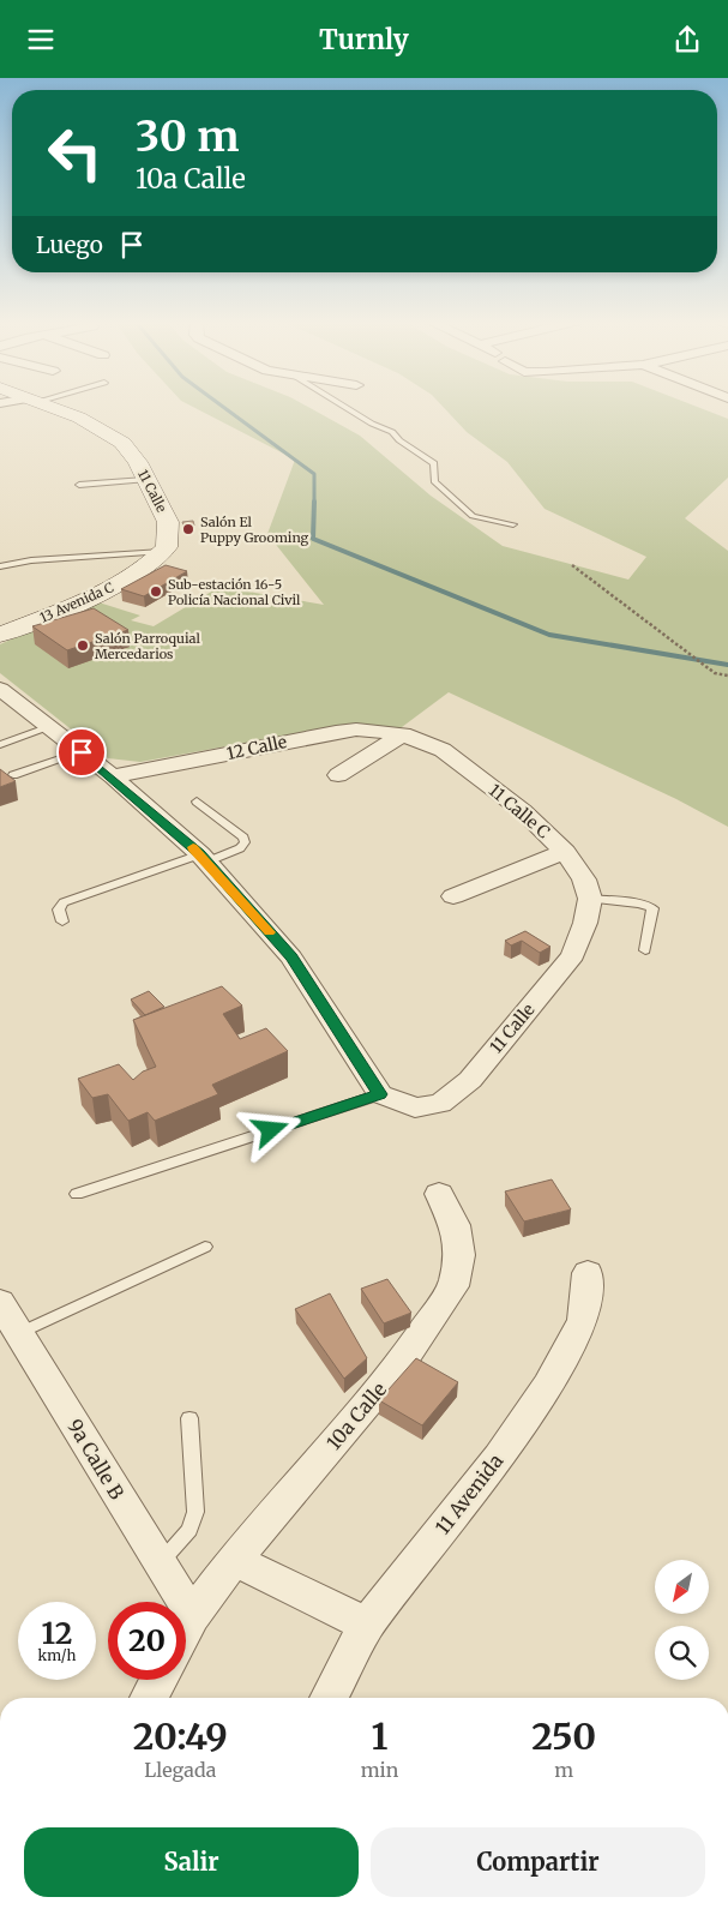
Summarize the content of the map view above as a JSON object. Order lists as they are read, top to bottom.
{
  "streets": {
    "street": [
      "11 Calle",
      "13 Avenida C",
      "12 Calle",
      "11 Calle C",
      "10a Calle",
      "9a Calle B",
      "11 Avenida"
    ]
  },
  "crossings": [
    ["11 Calle", "13 Avenida C"],
    ["11 Calle", "11 Calle C"],
    ["12 Calle", "11 Calle C"],
    ["10a Calle", "9a Calle B"]
  ],
  "places": ["Salón El Puppy Grooming", "Sub-estación 16-5 Policía Nacional Civil", "Salón Parroquial Mercedarios"],
  "north": "bottom left",
  "page": {
    "header": "Turnly",
    "turn": ["30 m", "10a Calle"],
    "then": "Luego",
    "speed": "12 km/h",
    "limit": "20",
    "eta": [
      "20:49",
      "Llegada",
      "1",
      "min",
      "250",
      "m"
    ],
    "buttons": ["Salir", "Compartir"]
  }
}
